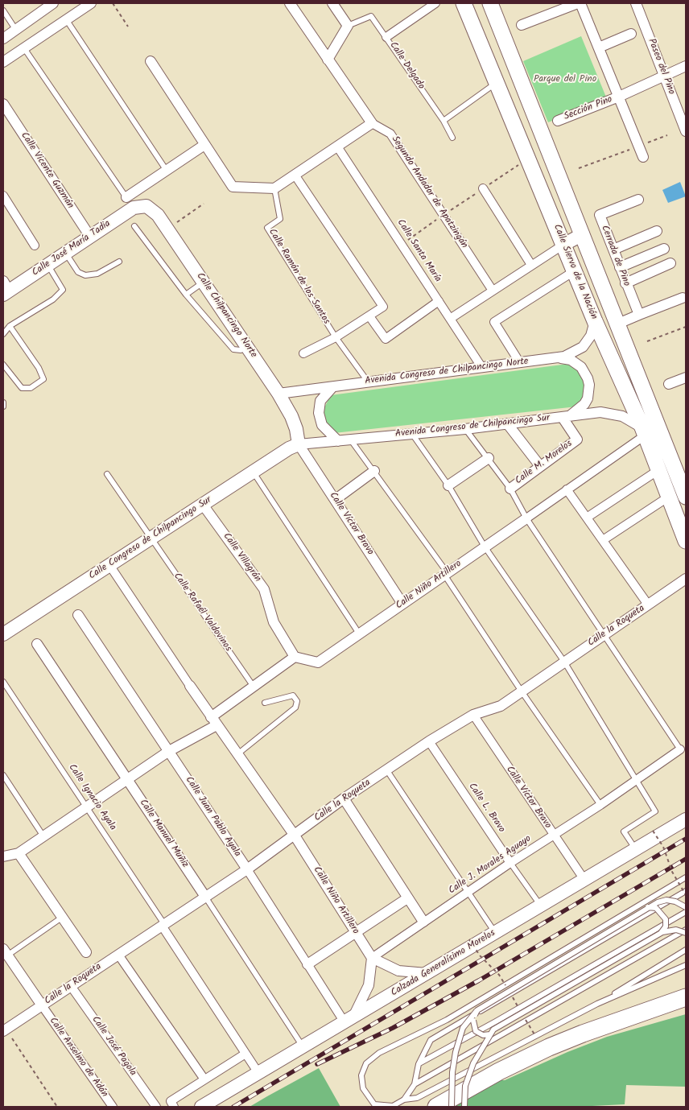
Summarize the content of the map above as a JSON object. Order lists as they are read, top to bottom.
{
  "streets": {
    "main road": ["Calle Siervo de la Nación"],
    "street": [
      "Paseo del Pino",
      "Sección Pino",
      "Calle Vicente Guzmán",
      "Segundo Andador de Apatzingán",
      "Calle José María Tadia",
      "Calle Santa María",
      "Cerrada de Pino",
      "Calle Chilpancingo Norte",
      "Avenida Congreso de Chilpancingo Norte",
      "Avenida Congreso de Chilpancingo Sur",
      "Calle M. Morelos",
      "Calle Víctor Bravo",
      "Calle Congreso de Chilpancingo Sur",
      "Calle Villagrán",
      "Calle Niño Artillero",
      "Calle la Roqueta",
      "Calle Ignacio Ayala",
      "Calle L. Bravo",
      "Calle Juan Pablo Ayala",
      "Calle Manuel Muñiz",
      "Calle J. Morales Aguayo",
      "Calzada Generalísimo Morelos",
      "Calle José Pagola",
      "Calle Anselmo de Adán"
    ],
    "lane": ["Calle Delgado", "Calle Ramón de los Santos", "Calle Rafaél Valdovinos"]
  },
  "crossings": [
    ["Paseo del Pino", "Sección Pino"],
    ["Calle Vicente Guzmán", "Calle José María Tadia"],
    ["Calle José María Tadia", "Calle Chilpancingo Norte"],
    ["Calle Santa María", "Avenida Congreso de Chilpancingo Norte"],
    ["Calle Siervo de la Nación", "Avenida Congreso de Chilpancingo Norte"],
    ["Calle Siervo de la Nación", "Avenida Congreso de Chilpancingo Sur"],
    ["Calle Siervo de la Nación", "Calle Niño Artillero"],
    ["Calle Ramón de los Santos", "Avenida Congreso de Chilpancingo Norte"],
    ["Calle Chilpancingo Norte", "Avenida Congreso de Chilpancingo Norte"],
    ["Calle Chilpancingo Norte", "Avenida Congreso de Chilpancingo Sur"],
    ["Calle Chilpancingo Norte", "Calle Víctor Bravo"],
    ["Calle Chilpancingo Norte", "Calle Congreso de Chilpancingo Sur"],
    ["Avenida Congreso de Chilpancingo Sur", "Calle M. Morelos"],
    ["Avenida Congreso de Chilpancingo Sur", "Calle Víctor Bravo"],
    ["Avenida Congreso de Chilpancingo Sur", "Calle Congreso de Chilpancingo Sur"],
    ["Avenida Congreso de Chilpancingo Sur", "Calle Niño Artillero"],
    ["Calle Víctor Bravo", "Calle Congreso de Chilpancingo Sur"],
    ["Calle Víctor Bravo", "Calle Niño Artillero"],
    ["Calle Víctor Bravo", "Calle la Roqueta"],
    ["Calle Víctor Bravo", "Calle J. Morales Aguayo"],
    ["Calle Víctor Bravo", "Calzada Generalísimo Morelos"],
    ["Calle Congreso de Chilpancingo Sur", "Calle Villagrán"],
    ["Calle Congreso de Chilpancingo Sur", "Calle Niño Artillero"],
    ["Calle Congreso de Chilpancingo Sur", "Calle Rafaél Valdovinos"],
    ["Calle Villagrán", "Calle Niño Artillero"],
    ["Calle Niño Artillero", "Calle la Roqueta"],
    ["Calle Niño Artillero", "Calle J. Morales Aguayo"],
    ["Calle la Roqueta", "Calle Ignacio Ayala"],
    ["Calle la Roqueta", "Calle L. Bravo"],
    ["Calle la Roqueta", "Calle Juan Pablo Ayala"],
    ["Calle la Roqueta", "Calle Manuel Muñiz"],
    ["Calle la Roqueta", "Calle José Pagola"],
    ["Calle la Roqueta", "Calle Anselmo de Adán"],
    ["Calle Ignacio Ayala", "Calzada Generalísimo Morelos"],
    ["Calle L. Bravo", "Calle J. Morales Aguayo"],
    ["Calle L. Bravo", "Calzada Generalísimo Morelos"],
    ["Calle Juan Pablo Ayala", "Calzada Generalísimo Morelos"],
    ["Calle Manuel Muñiz", "Calzada Generalísimo Morelos"]
  ],
  "parks": ["Parque del Pino"]
}
